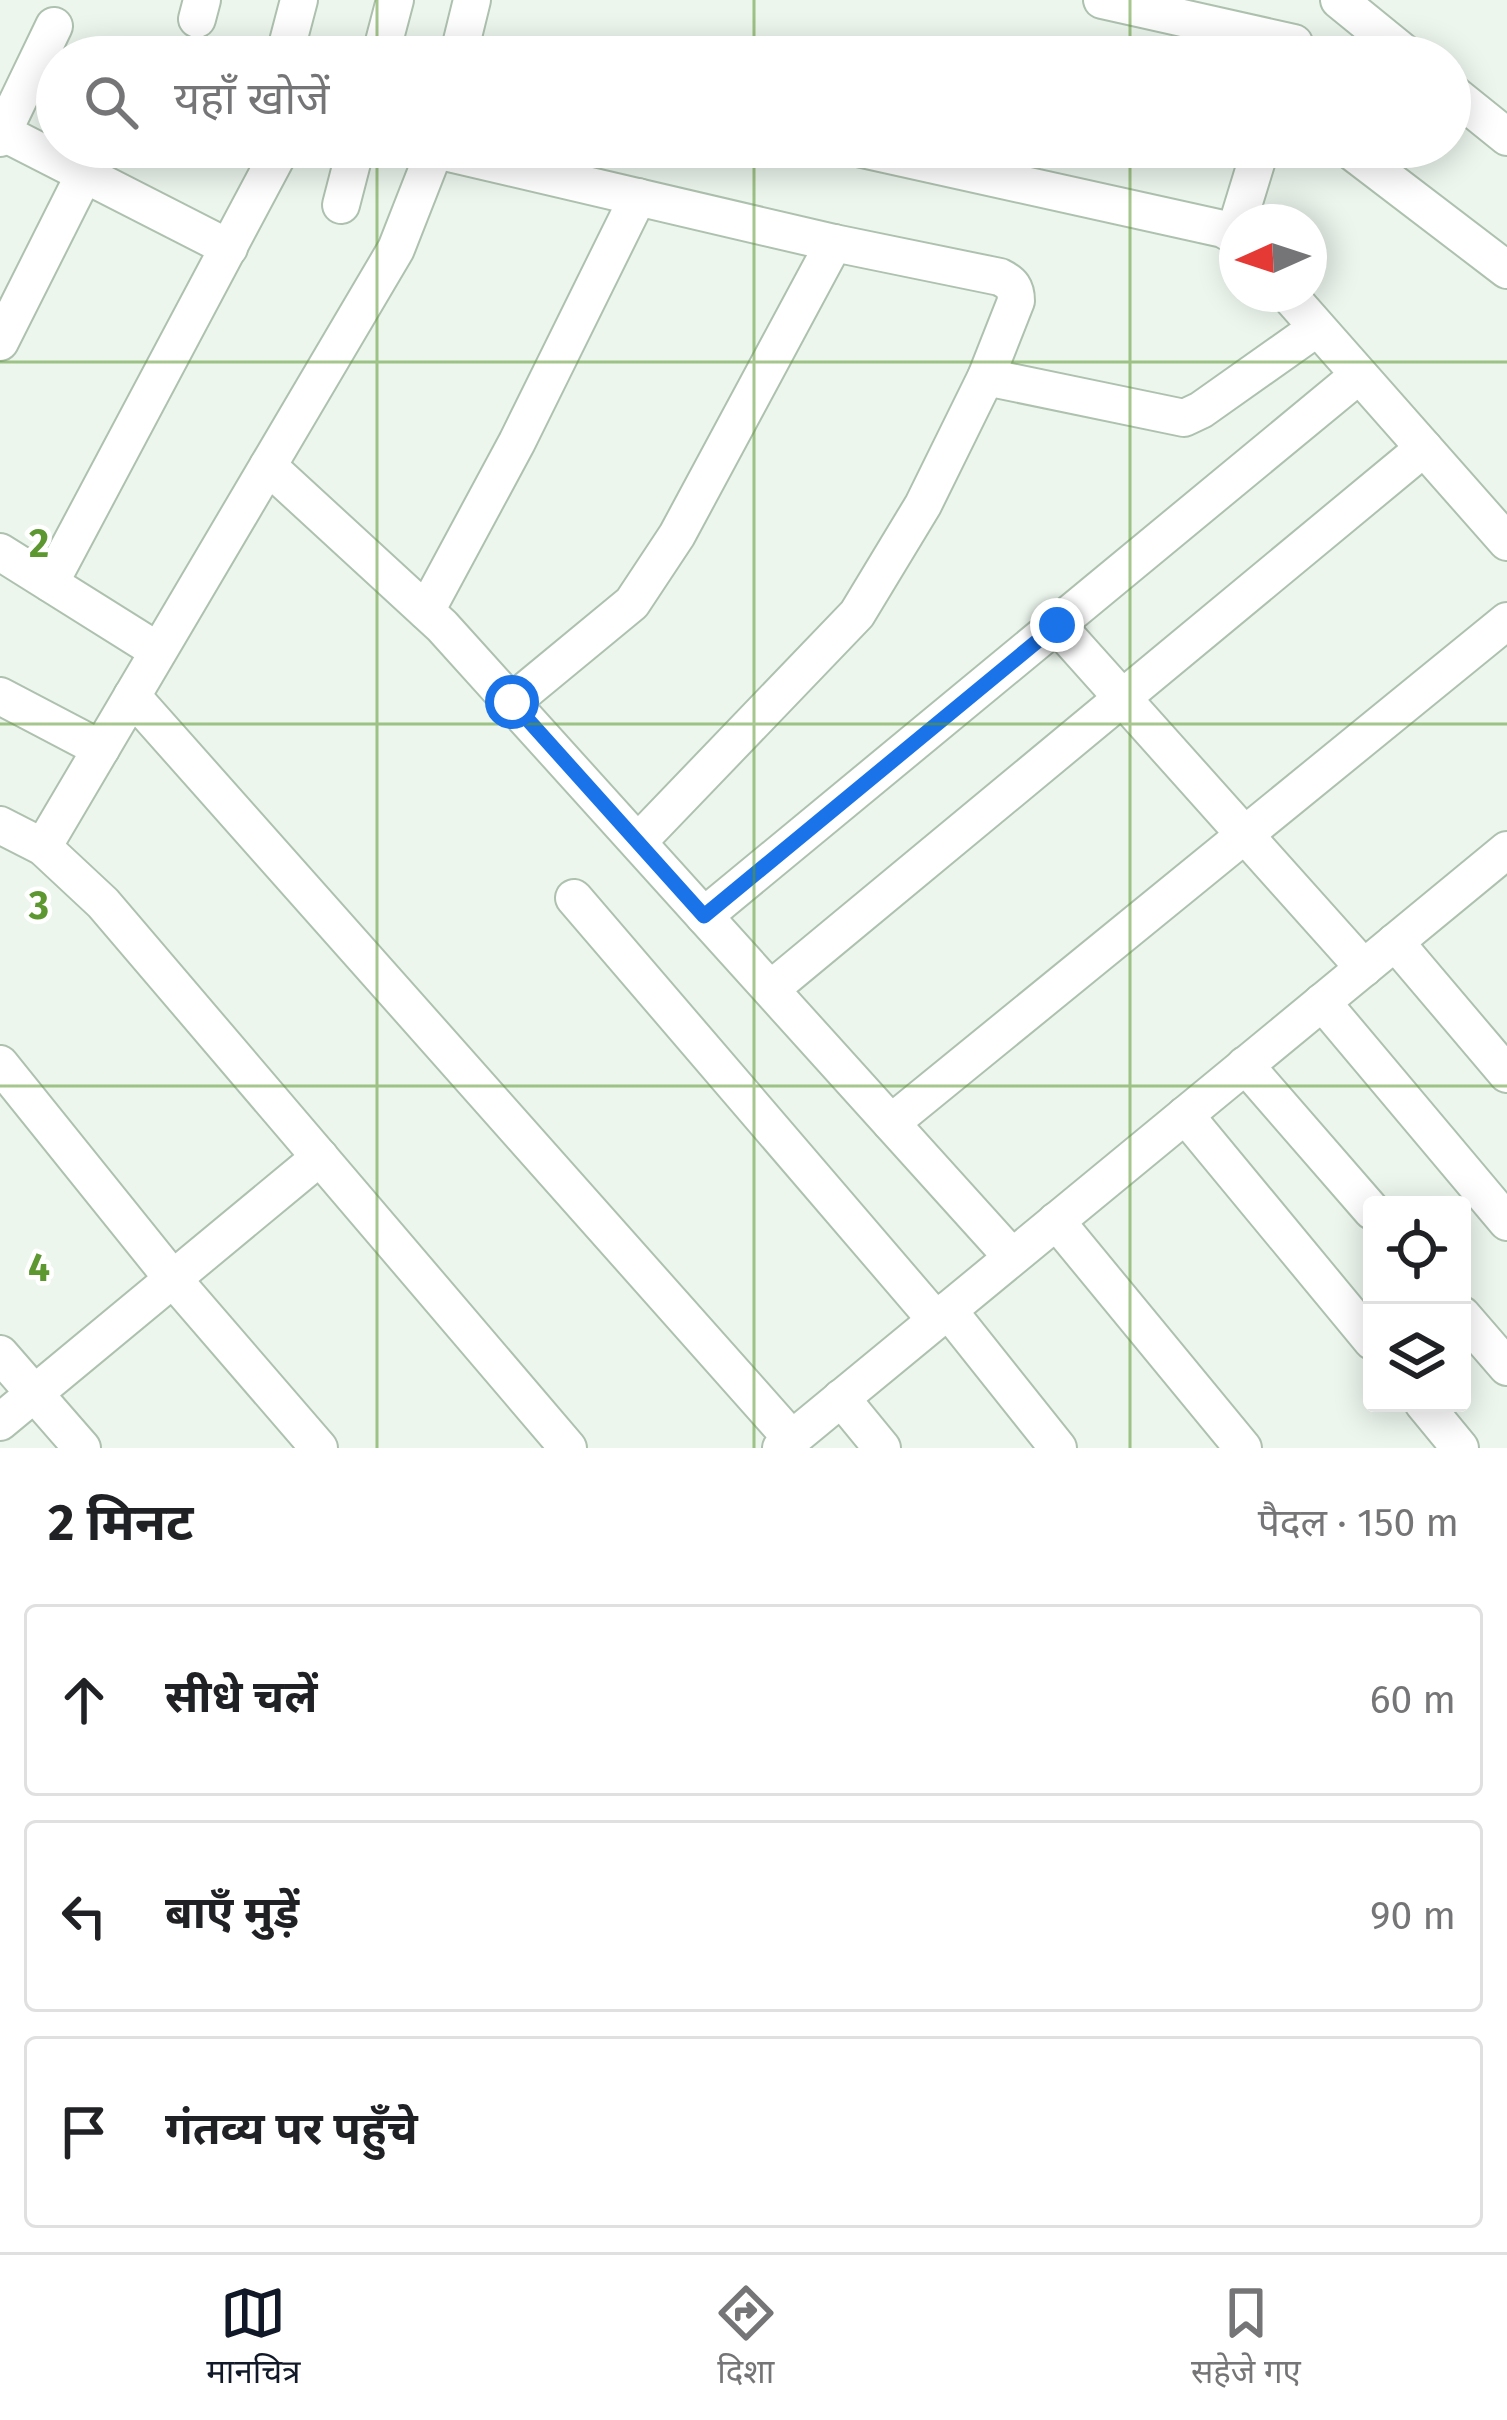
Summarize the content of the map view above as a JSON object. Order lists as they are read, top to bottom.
{
  "north": "left",
  "page": {
    "search": "यहाँ खोजें",
    "heading": ["2 मिनट", "पैदल · 150 m"],
    "list": [
      ["सीधे चलें", "60 m"],
      ["बाएँ मुड़ें", "90 m"],
      "गंतव्य पर पहुँचे"
    ],
    "nav": ["मानचित्र", "दिशा", "सहेजे गए"]
  },
  "grid": {
    "rows": ["2", "3", "4"]
  }
}
